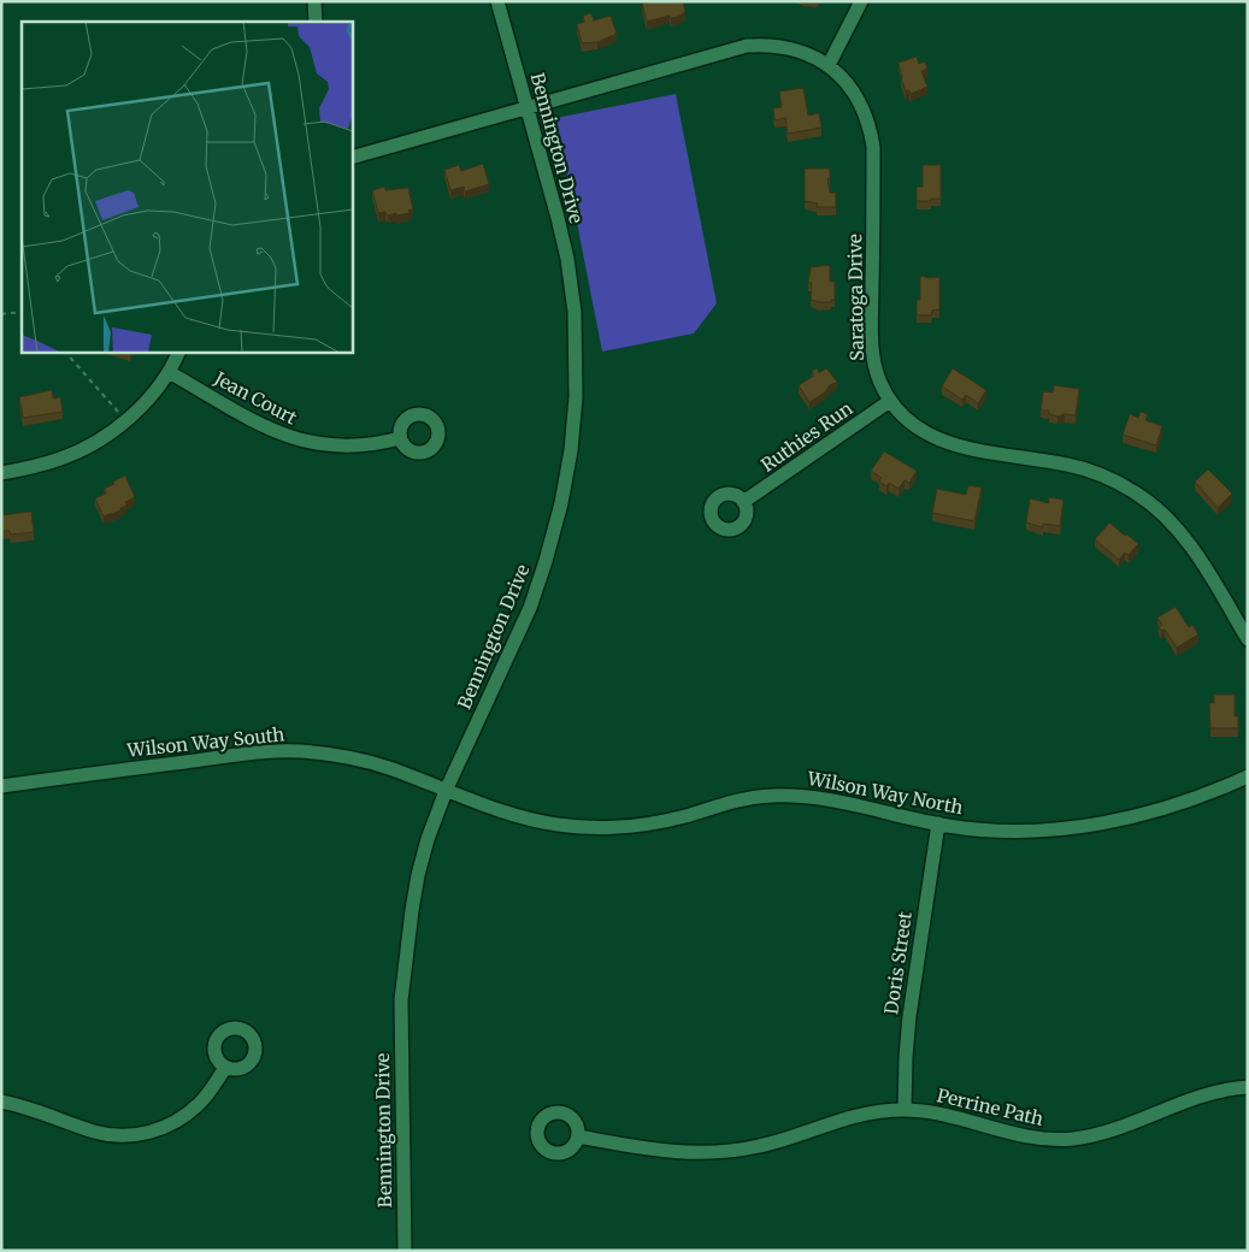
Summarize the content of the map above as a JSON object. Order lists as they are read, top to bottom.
{
  "streets": {
    "street": [
      "Bennington Drive",
      "Saratoga Drive",
      "Jean Court",
      "Ruthies Run",
      "Wilson Way South",
      "Wilson Way North",
      "Doris Street",
      "Perrine Path"
    ]
  },
  "crossings": [
    ["Bennington Drive", "Saratoga Drive"],
    ["Bennington Drive", "Wilson Way South"],
    ["Bennington Drive", "Wilson Way North"],
    ["Saratoga Drive", "Ruthies Run"],
    ["Wilson Way South", "Wilson Way North"],
    ["Wilson Way North", "Doris Street"],
    ["Doris Street", "Perrine Path"]
  ]
}
